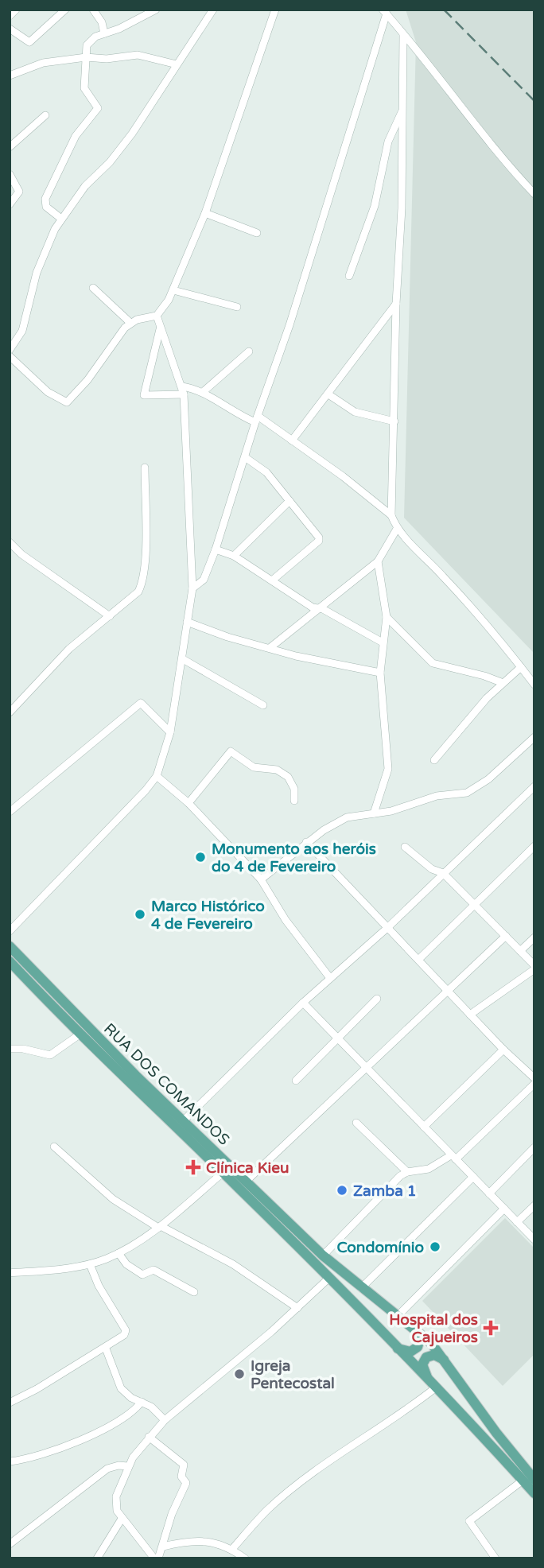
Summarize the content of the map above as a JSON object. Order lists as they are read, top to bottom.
{
  "streets": {
    "main road": ["RUA DOS COMANDOS"]
  },
  "places": {
    "other": [
      "Monumento aos heróis do 4 de Fevereiro",
      "Marco Histórico 4 de Fevereiro",
      "Zamba 1",
      "Condomínio",
      "Igreja Pentecostal"
    ],
    "health": ["Clínica Kieu", "Hospital dos Cajueiros"]
  }
}
